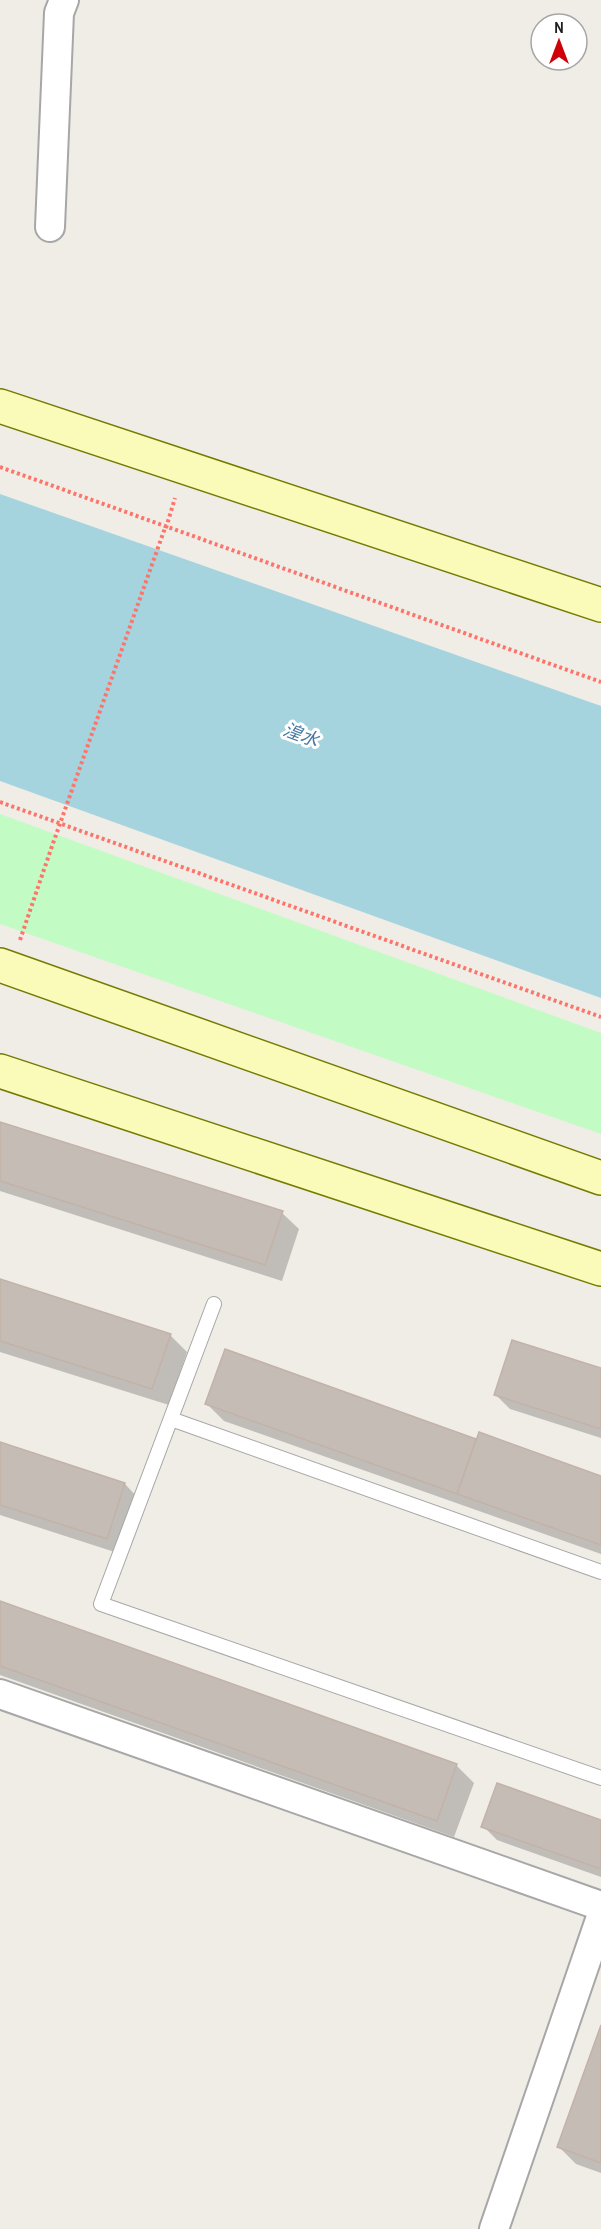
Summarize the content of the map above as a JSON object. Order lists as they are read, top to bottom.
{
  "water": ["湟水"],
  "north": "top"
}
